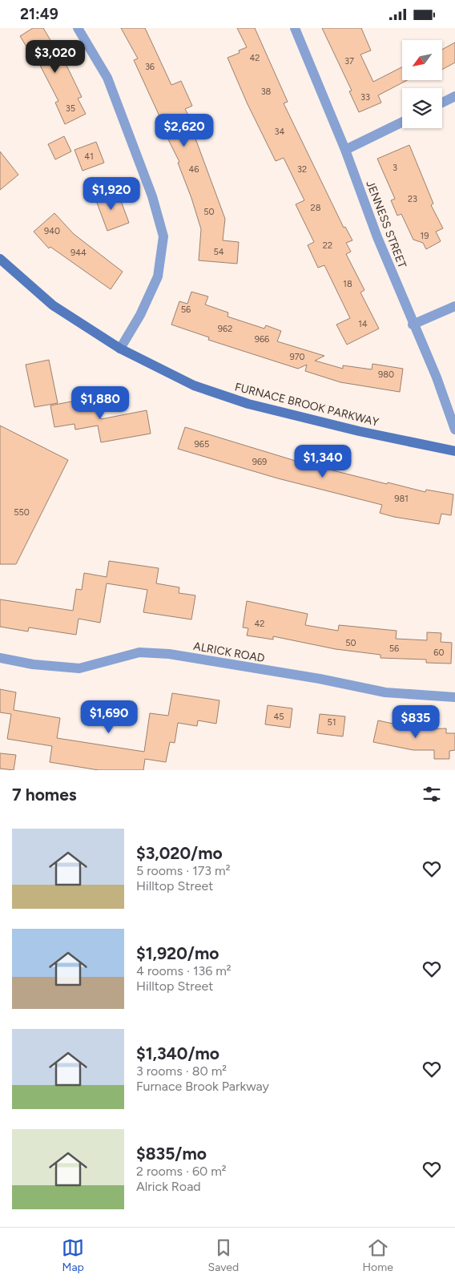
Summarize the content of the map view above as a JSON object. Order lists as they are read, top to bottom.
{
  "streets": {
    "main road": ["FURNACE BROOK PARKWAY"],
    "street": ["JENNESS STREET", "ALRICK ROAD"]
  },
  "house_numbers": [
    "42",
    "37",
    "36",
    "38",
    "33",
    "35",
    "34",
    "41",
    "3",
    "46",
    "32",
    "23",
    "28",
    "50",
    "940",
    "19",
    "22",
    "54",
    "944",
    "18",
    "56",
    "14",
    "962",
    "966",
    "970",
    "980",
    "965",
    "969",
    "981",
    "550",
    "42",
    "50",
    "56",
    "60",
    "45",
    "51"
  ],
  "north": "bottom left",
  "page": {
    "status": "21:49",
    "price": [
      "$3,020",
      "$2,620",
      "$1,920",
      "$1,880",
      "$1,340",
      "$1,690",
      "$835"
    ],
    "heading": "7 homes",
    "list": [
      {
        "name": "$3,020/mo",
        "note": "5 rooms · 173 m² · Hilltop Street"
      },
      {
        "name": "$1,920/mo",
        "note": "4 rooms · 136 m² · Hilltop Street"
      },
      {
        "name": "$1,340/mo",
        "note": "3 rooms · 80 m² · Furnace Brook Parkway"
      },
      {
        "name": "$835/mo",
        "note": "2 rooms · 60 m² · Alrick Road"
      }
    ],
    "tabs": ["Map", "Saved", "Home"]
  }
}
